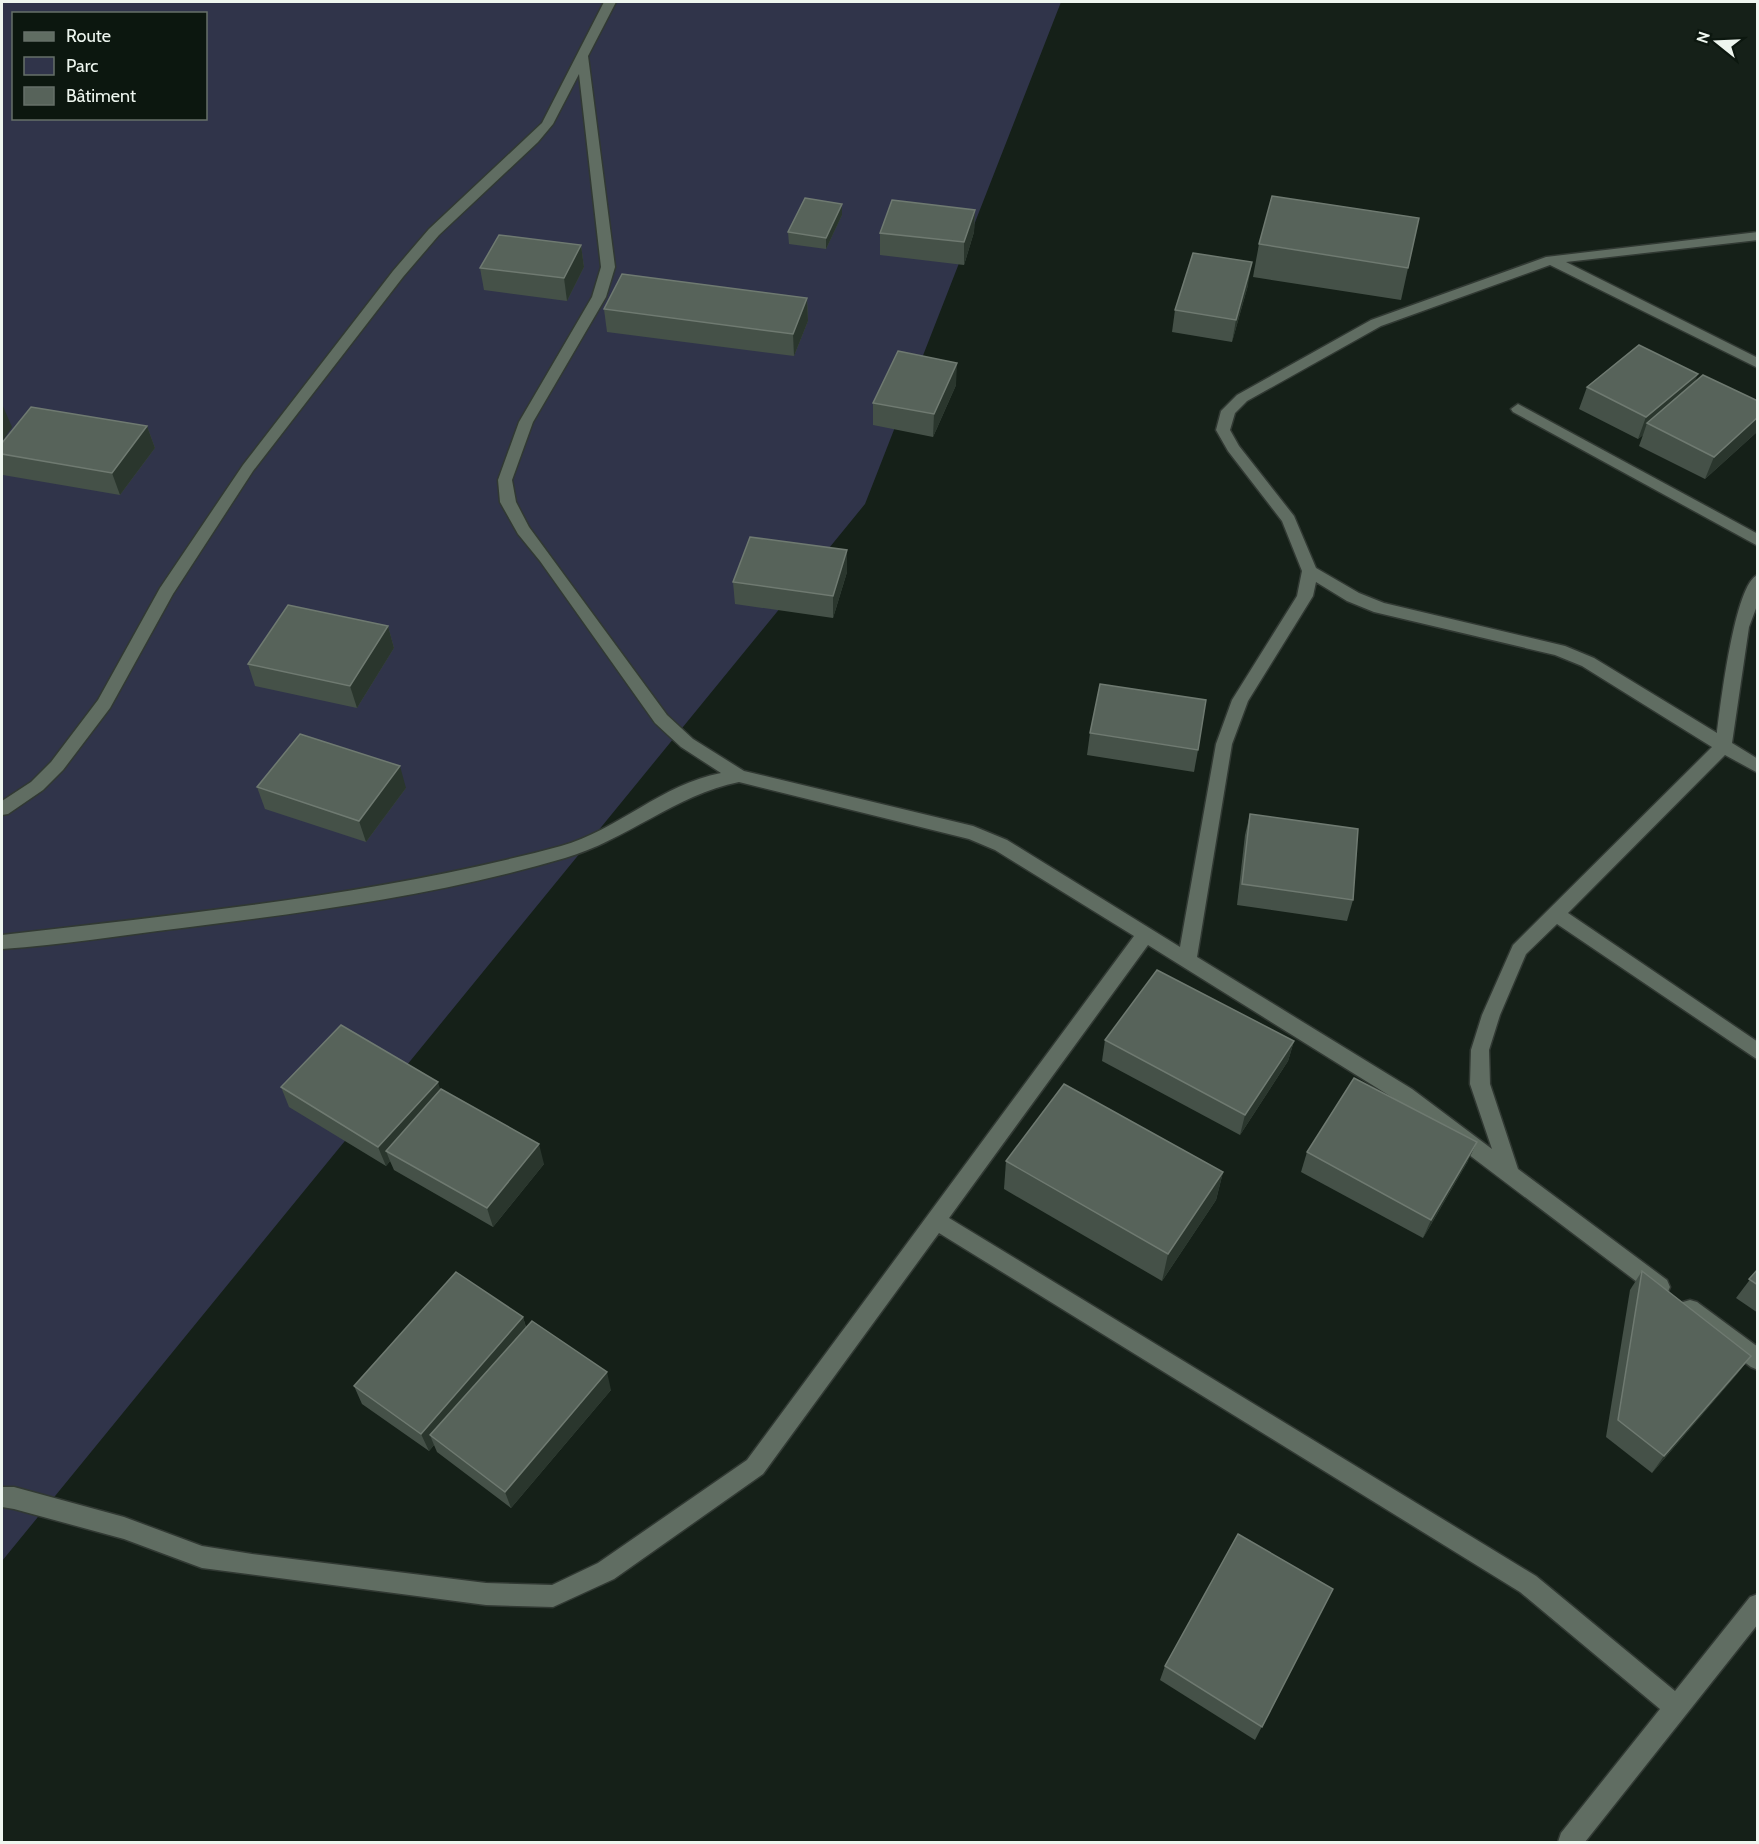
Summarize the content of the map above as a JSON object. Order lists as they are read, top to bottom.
{
  "legend": ["Route", "Parc", "Bâtiment"],
  "north": "left"
}
